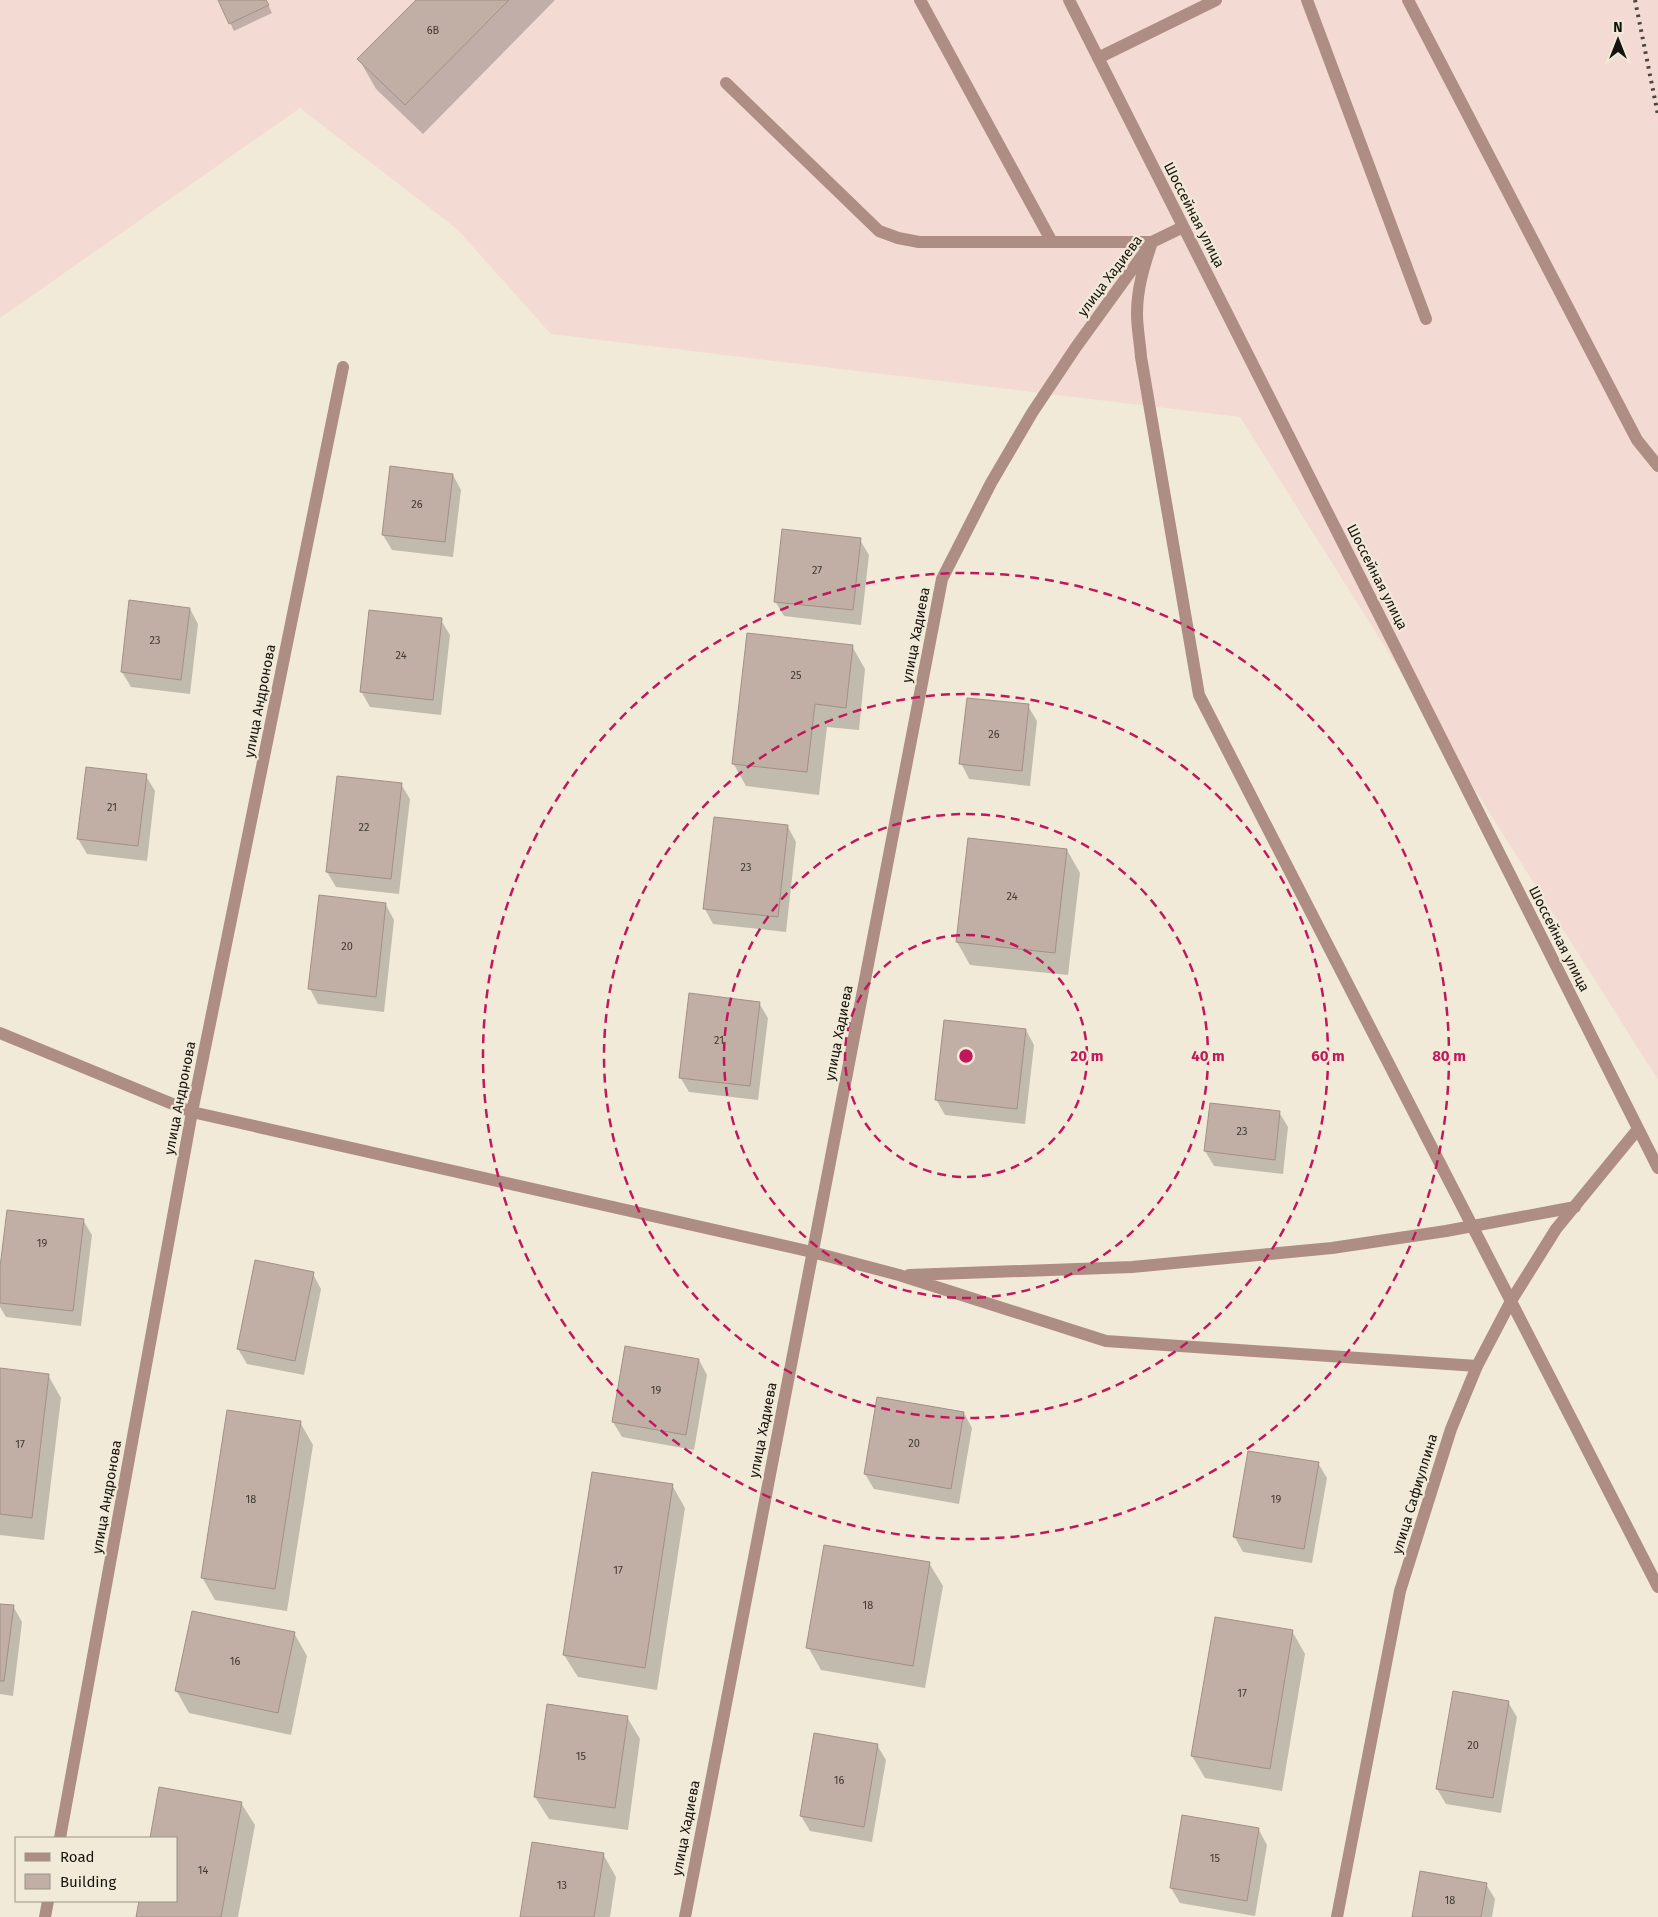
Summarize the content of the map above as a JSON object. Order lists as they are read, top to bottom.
{
  "streets": {
    "street": [
      "Шоссейная улица",
      "улица Хадиева",
      "улица Андронова",
      "улица Сафиуллина"
    ]
  },
  "crossings": [
    ["Шоссейная улица", "улица Хадиева"],
    ["Шоссейная улица", "улица Сафиуллина"]
  ],
  "house_numbers": [
    "6В",
    "26",
    "27",
    "23",
    "24",
    "25",
    "26",
    "21",
    "22",
    "23",
    "24",
    "20",
    "21",
    "23",
    "19",
    "19",
    "20",
    "17",
    "18",
    "19",
    "17",
    "18",
    "16",
    "17",
    "20",
    "15",
    "16",
    "15",
    "14",
    "13",
    "18"
  ],
  "legend": ["Road", "Building"],
  "north": "top",
  "rings": [
    "20 m",
    "40 m",
    "60 m",
    "80 m"
  ]
}
